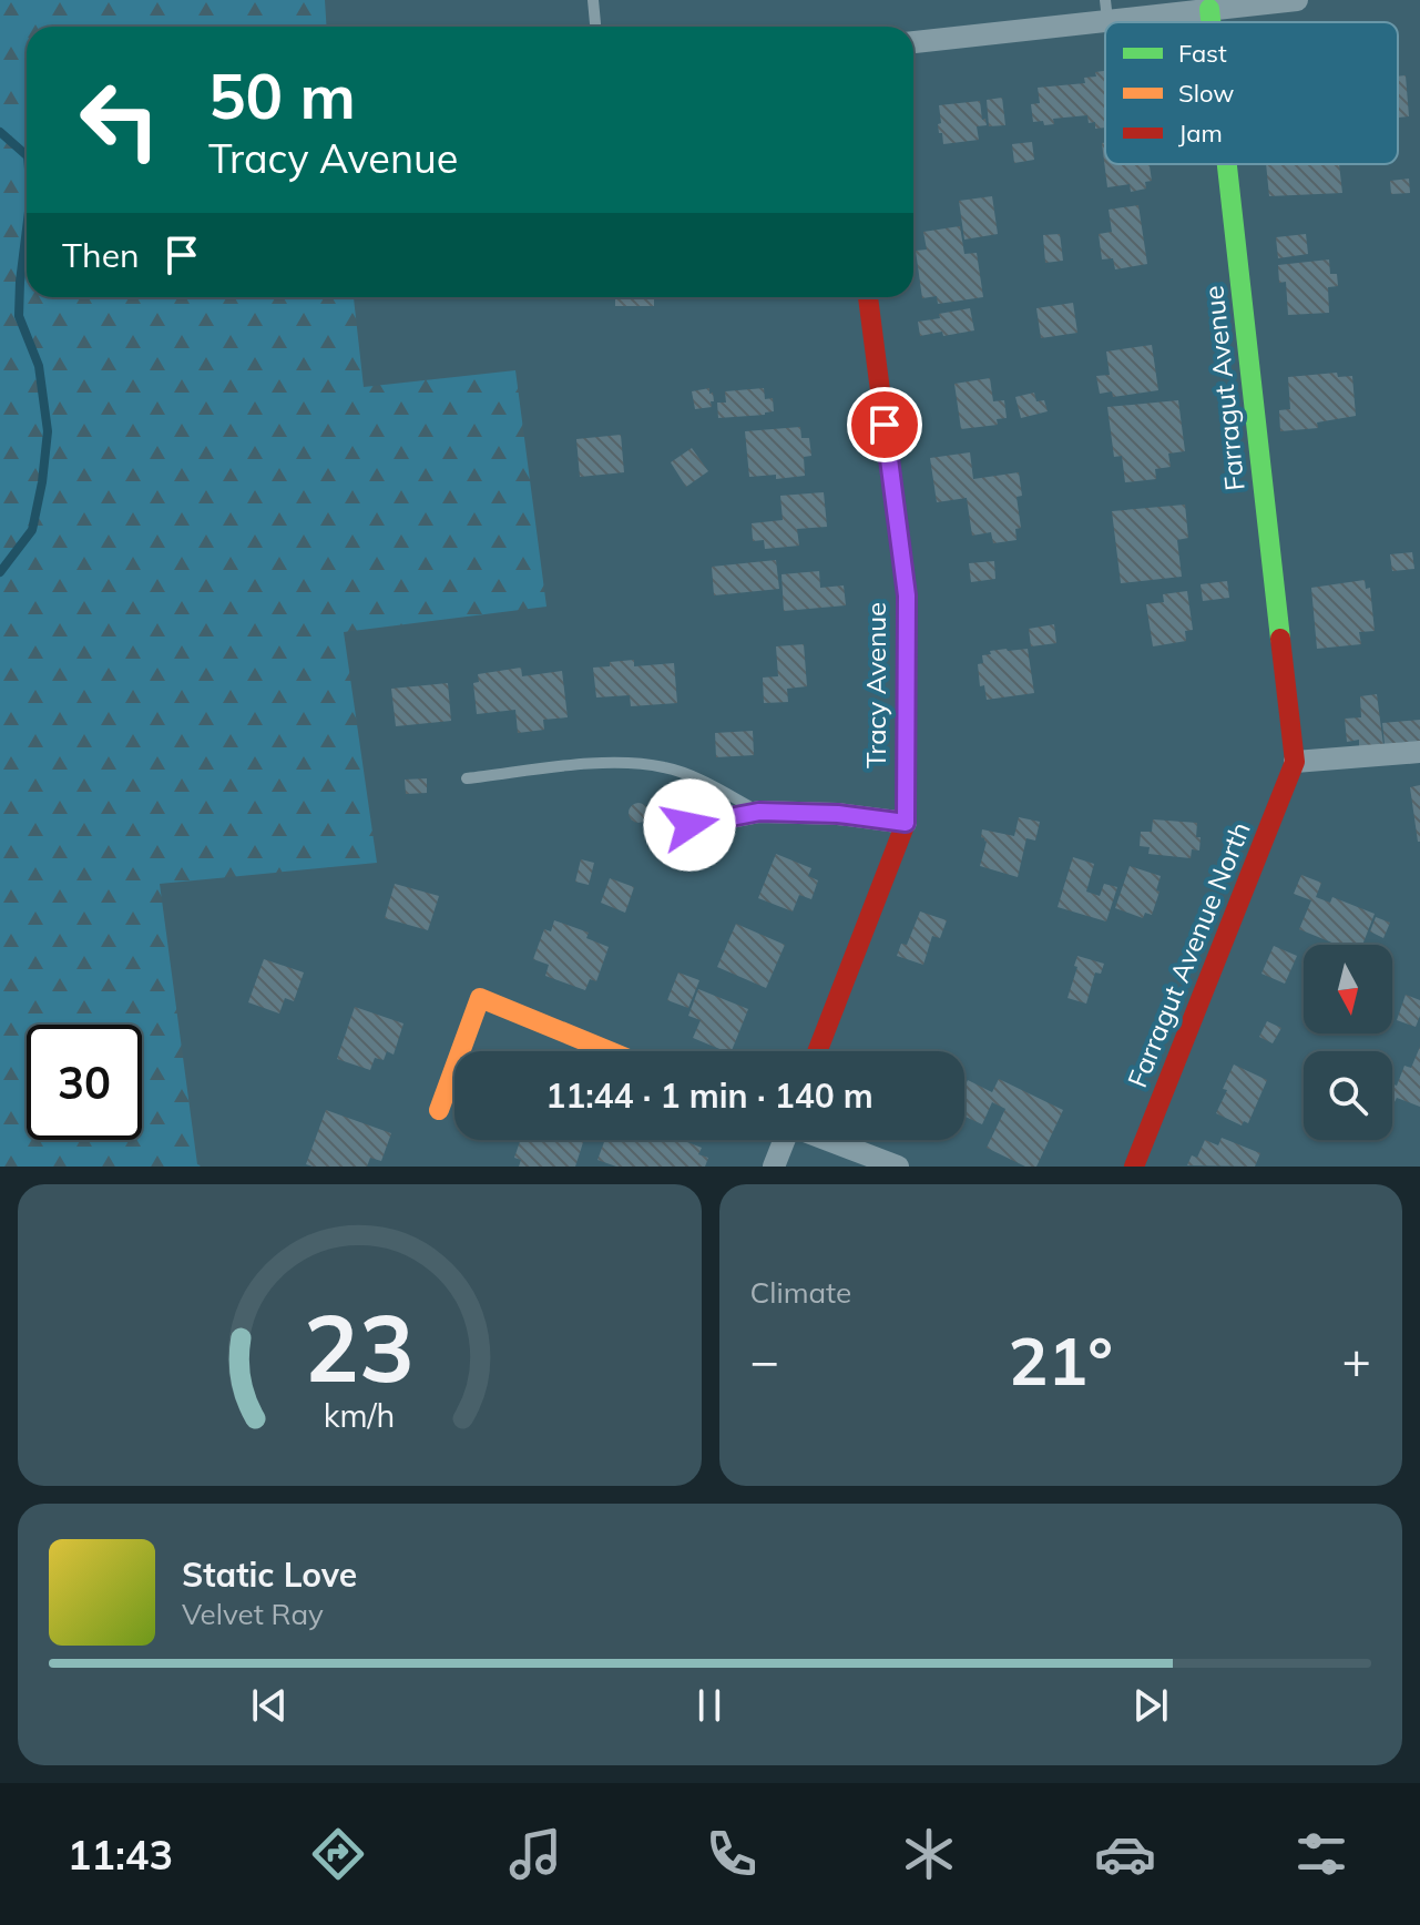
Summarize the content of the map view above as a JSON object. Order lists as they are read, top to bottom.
{
  "streets": {
    "street": ["Farragut Avenue", "Tracy Avenue", "Farragut Avenue North"]
  },
  "crossings": [
    ["Farragut Avenue", "Farragut Avenue North"]
  ],
  "legend": ["Fast", "Slow", "Jam"],
  "north": "bottom",
  "page": {
    "turn": ["50 m", "Tracy Avenue"],
    "then": "Then",
    "limit": "30",
    "trip": "11:44 · 1 min · 140 m",
    "tile": "Climate",
    "heat": ["−", "21°", "+"],
    "song": ["Static Love", "Velvet Ray"],
    "tabs": "11:43",
    "gauge": ["23", "km/h"]
  }
}
